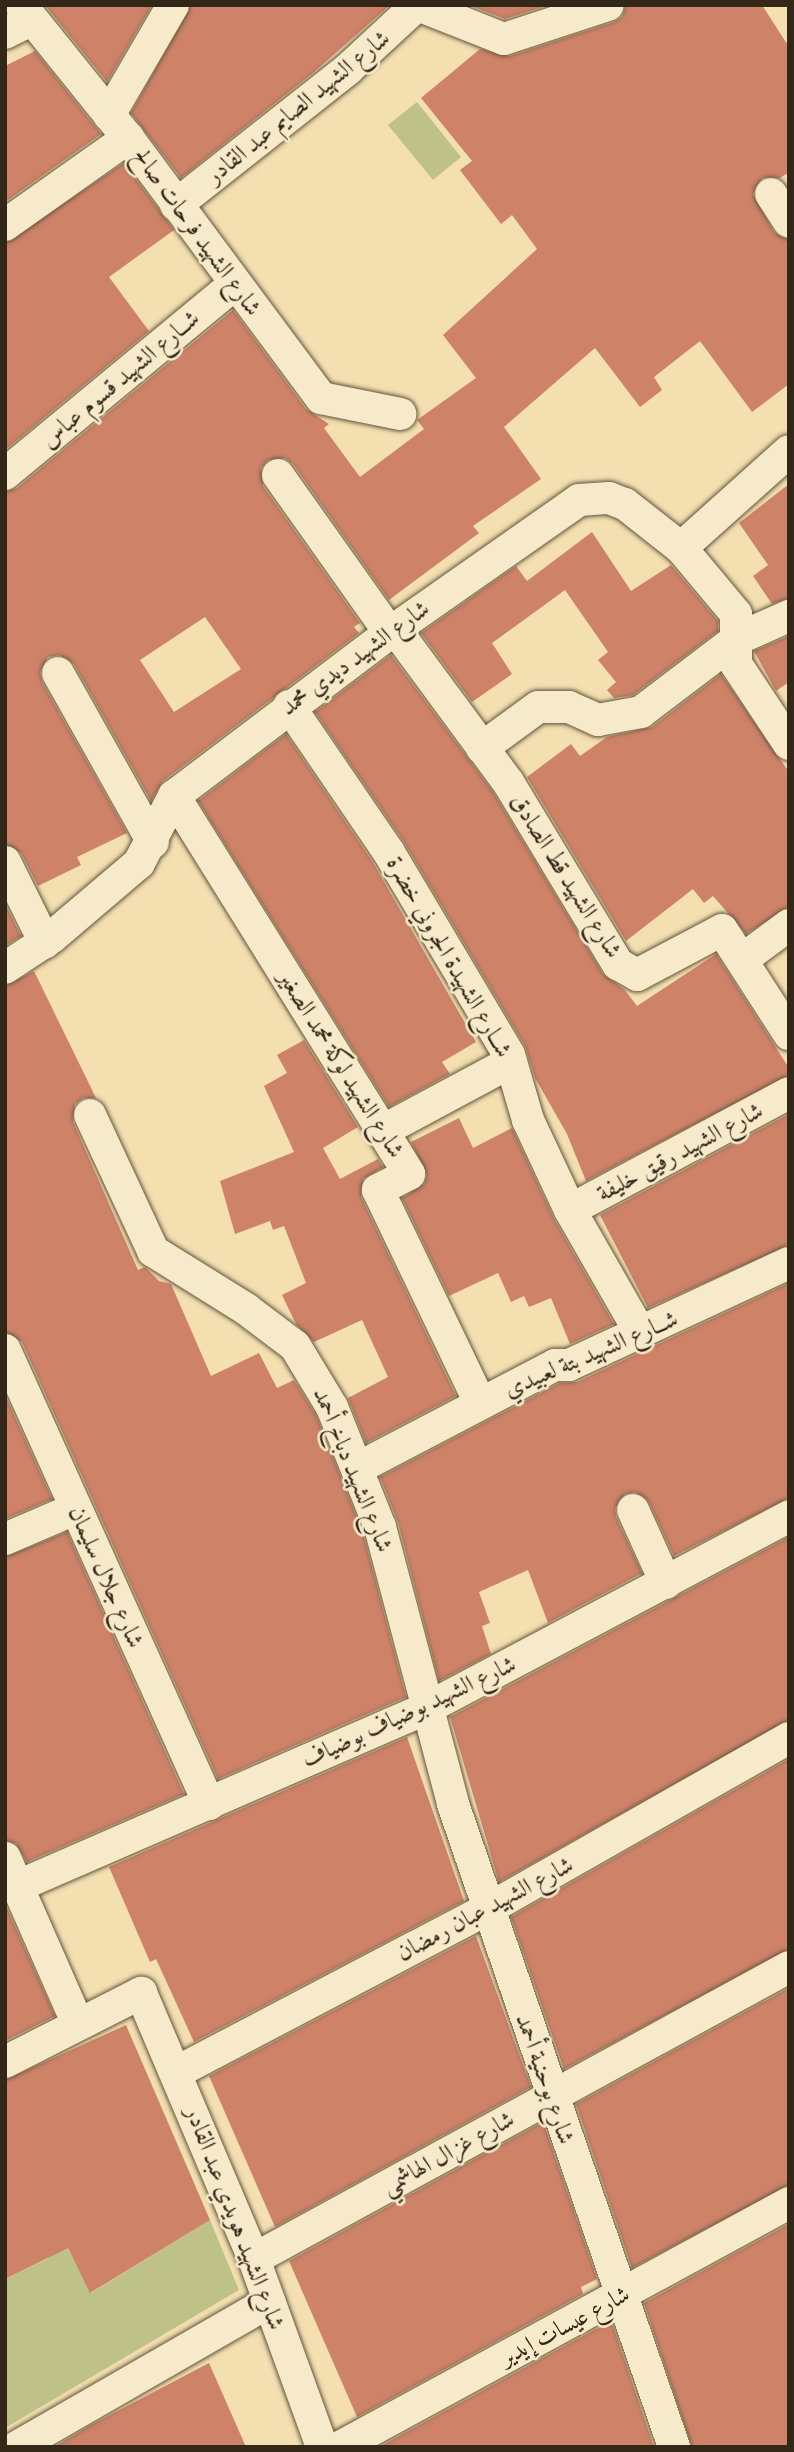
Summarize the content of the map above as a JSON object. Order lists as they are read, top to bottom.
{
  "streets": {
    "street": [
      "شارع الشهيد الصايم عبد القادر",
      "شارع الشهيد فرحات صالح",
      "شــارع الشهيد قسوم عباس",
      "شارع الشهيد ديدي محمد",
      "شارع الشهيد قط الصادق",
      "شــارع الشهيدة الجروني خضرة",
      "شارع الشهيد لوكة محمد الصغير",
      "شارع الشهيد رقيق خليفة",
      "شــارع الشهيد بتة لعبيدي",
      "شارع الشهيد دباخ أحمد",
      "شارع جلال سليمان",
      "شارع الشهيد بوضياف بوضياف",
      "شارع الشهيد عبان رمضان",
      "شارع بوحنية أحمد",
      "شارع غزال الهاشمي",
      "شارع الشهيد هويدي عبد القادر",
      "شارع عيسات إيدير"
    ]
  },
  "crossings": [
    ["شارع الشهيد الصايم عبد القادر", "شارع الشهيد فرحات صالح"],
    ["شارع الشهيد فرحات صالح", "شــارع الشهيد قسوم عباس"],
    ["شارع الشهيد ديدي محمد", "شارع الشهيد قط الصادق"],
    ["شارع الشهيد ديدي محمد", "شــارع الشهيدة الجروني خضرة"],
    ["شارع الشهيد ديدي محمد", "شارع الشهيد لوكة محمد الصغير"],
    ["شــارع الشهيدة الجروني خضرة", "شارع الشهيد رقيق خليفة"],
    ["شــارع الشهيدة الجروني خضرة", "شــارع الشهيد بتة لعبيدي"],
    ["شارع الشهيد لوكة محمد الصغير", "شــارع الشهيد بتة لعبيدي"],
    ["شــارع الشهيد بتة لعبيدي", "شارع الشهيد دباخ أحمد"],
    ["شارع الشهيد دباخ أحمد", "شارع الشهيد بوضياف بوضياف"],
    ["شارع الشهيد دباخ أحمد", "شارع بوحنية أحمد"],
    ["شارع جلال سليمان", "شارع الشهيد بوضياف بوضياف"],
    ["شارع الشهيد بوضياف بوضياف", "شارع بوحنية أحمد"],
    ["شارع الشهيد عبان رمضان", "شارع بوحنية أحمد"],
    ["شارع الشهيد عبان رمضان", "شارع الشهيد هويدي عبد القادر"],
    ["شارع بوحنية أحمد", "شارع غزال الهاشمي"],
    ["شارع بوحنية أحمد", "شارع عيسات إيدير"],
    ["شارع غزال الهاشمي", "شارع الشهيد هويدي عبد القادر"]
  ]
}
